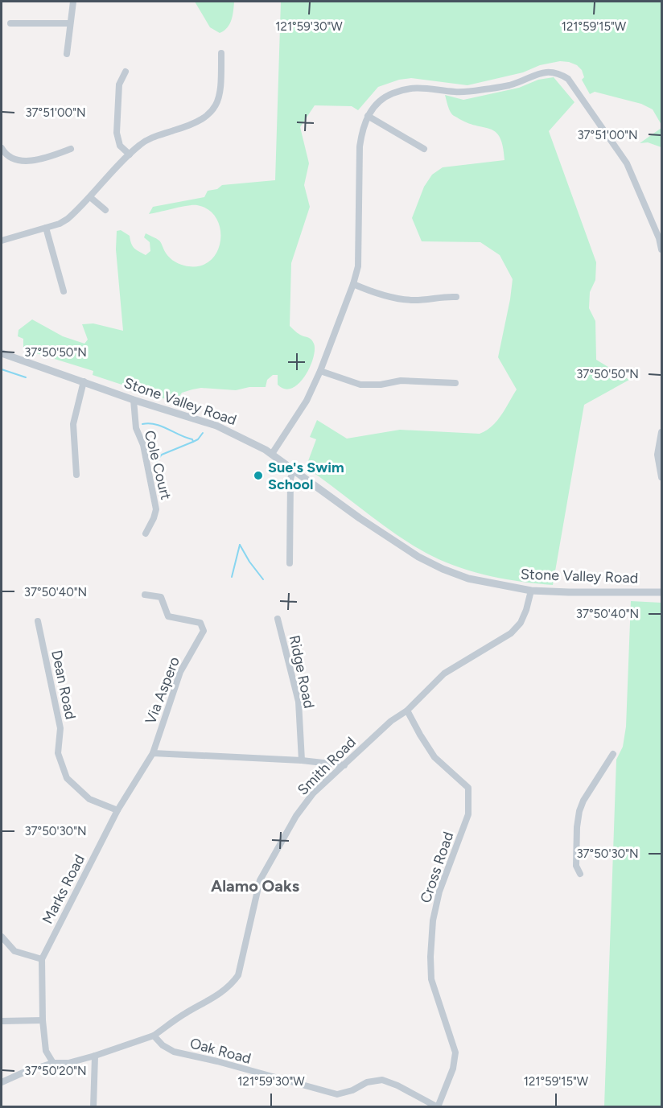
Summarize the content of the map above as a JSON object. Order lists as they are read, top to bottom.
{
  "streets": {
    "street": [
      "Stone Valley Road",
      "Cole Court",
      "Ridge Road",
      "Dean Road",
      "Via Aspero",
      "Smith Road",
      "Cross Road",
      "Marks Road",
      "Oak Road"
    ]
  },
  "crossings": [
    ["Stone Valley Road", "Cole Court"],
    ["Stone Valley Road", "Smith Road"],
    ["Dean Road", "Marks Road"],
    ["Via Aspero", "Marks Road"],
    ["Smith Road", "Cross Road"],
    ["Smith Road", "Oak Road"],
    ["Cross Road", "Oak Road"]
  ],
  "districts": ["Alamo Oaks"],
  "places": ["Sue's Swim School"],
  "coordinates": [
    "121°59'30\"W",
    "121°59'15\"W",
    "37°51'00\"N",
    "37°50'50\"N",
    "37°50'40\"N",
    "37°50'30\"N",
    "37°50'20\"N"
  ]
}
